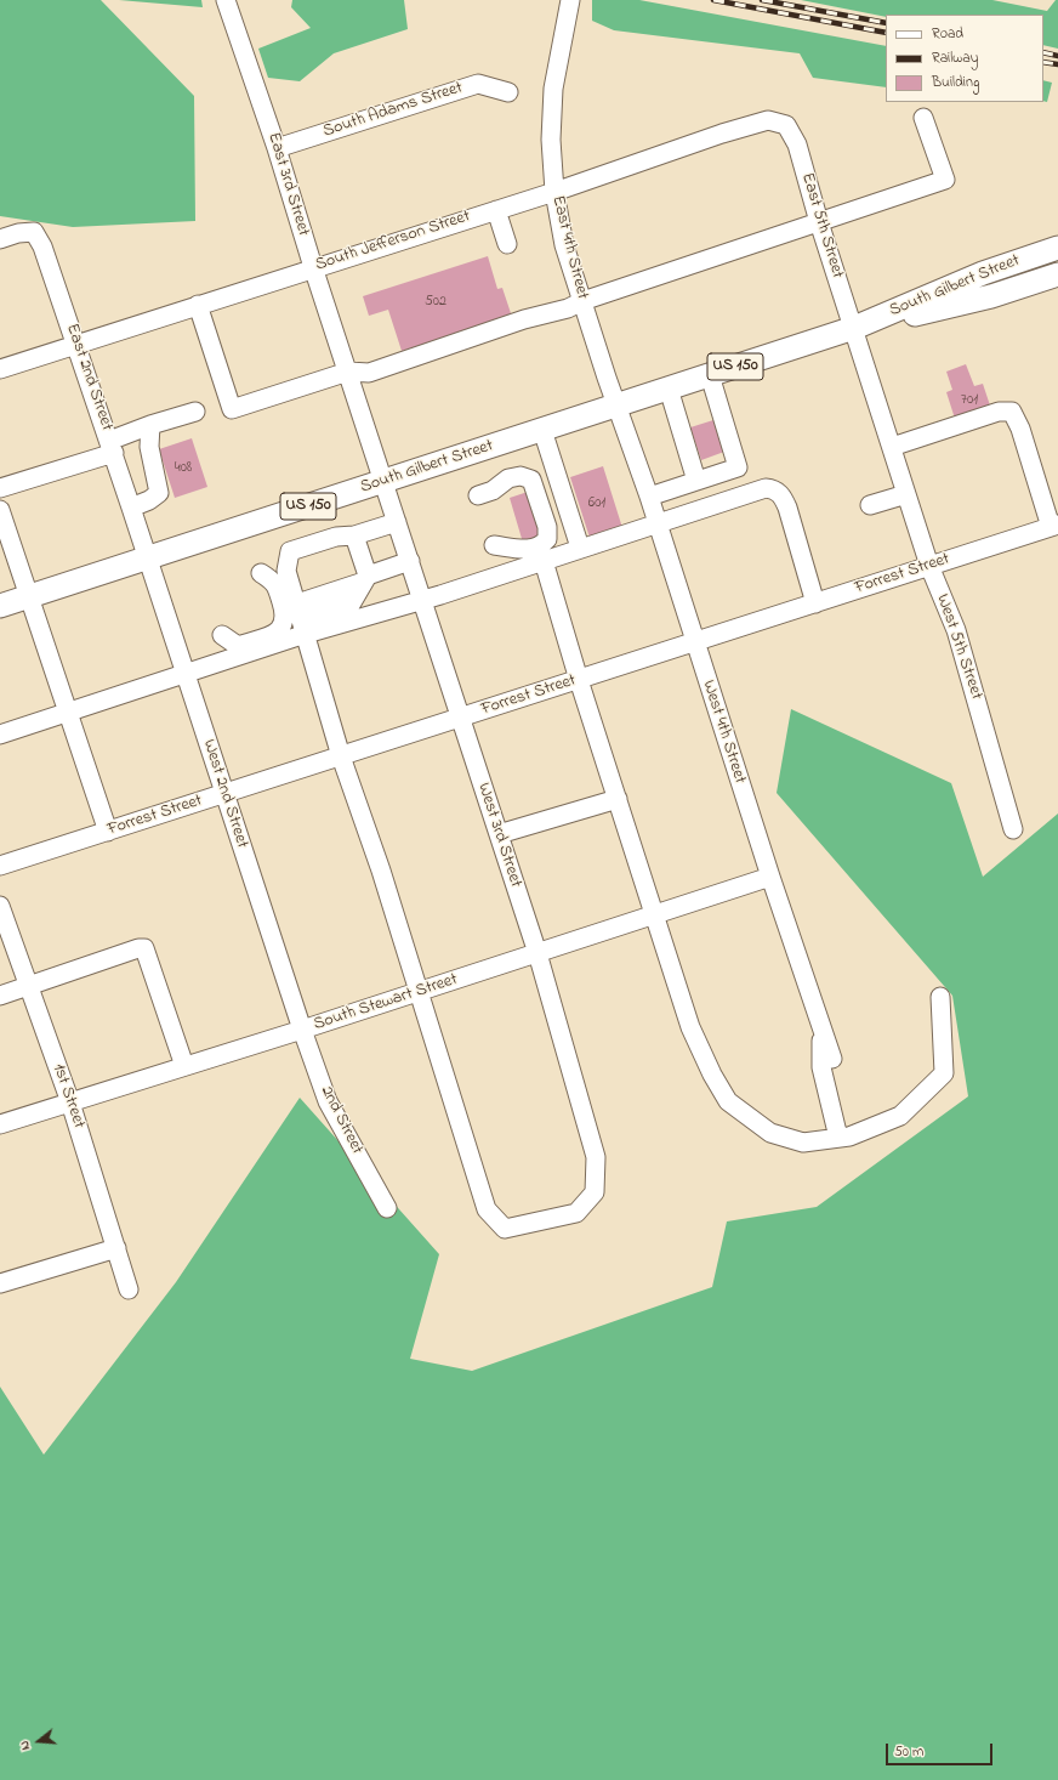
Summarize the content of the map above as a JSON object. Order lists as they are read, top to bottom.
{
  "streets": {
    "main road": ["South Gilbert Street", "US 150"],
    "street": [
      "South Adams Street",
      "East 3rd Street",
      "East 5th Street",
      "South Jefferson Street",
      "East 4th Street",
      "East 2nd Street",
      "Forrest Street",
      "West 5th Street",
      "West 4th Street",
      "West 2nd Street",
      "West 3rd Street",
      "South Stewart Street",
      "1st Street",
      "2nd Street"
    ]
  },
  "crossings": [
    ["South Adams Street", "East 3rd Street"],
    ["East 3rd Street", "South Jefferson Street"],
    ["East 3rd Street", "South Gilbert Street"],
    ["East 3rd Street", "West 3rd Street"],
    ["East 5th Street", "South Jefferson Street"],
    ["East 5th Street", "South Gilbert Street"],
    ["East 5th Street", "West 5th Street"],
    ["South Jefferson Street", "East 4th Street"],
    ["South Jefferson Street", "East 2nd Street"],
    ["East 4th Street", "South Gilbert Street"],
    ["East 4th Street", "West 4th Street"],
    ["South Gilbert Street", "East 2nd Street"],
    ["South Gilbert Street", "West 5th Street"],
    ["South Gilbert Street", "West 4th Street"],
    ["South Gilbert Street", "West 2nd Street"],
    ["South Gilbert Street", "West 3rd Street"],
    ["East 2nd Street", "West 2nd Street"],
    ["Forrest Street", "West 5th Street"],
    ["Forrest Street", "West 4th Street"],
    ["Forrest Street", "West 2nd Street"],
    ["Forrest Street", "West 3rd Street"],
    ["West 4th Street", "South Stewart Street"],
    ["West 2nd Street", "South Stewart Street"],
    ["West 2nd Street", "2nd Street"],
    ["West 3rd Street", "South Stewart Street"],
    ["South Stewart Street", "1st Street"],
    ["South Stewart Street", "2nd Street"]
  ],
  "house_numbers": [
    "502",
    "701",
    "408",
    "601"
  ],
  "legend": ["Road", "Railway", "Building"],
  "scale_bar": "50 m",
  "north": "left"
}
